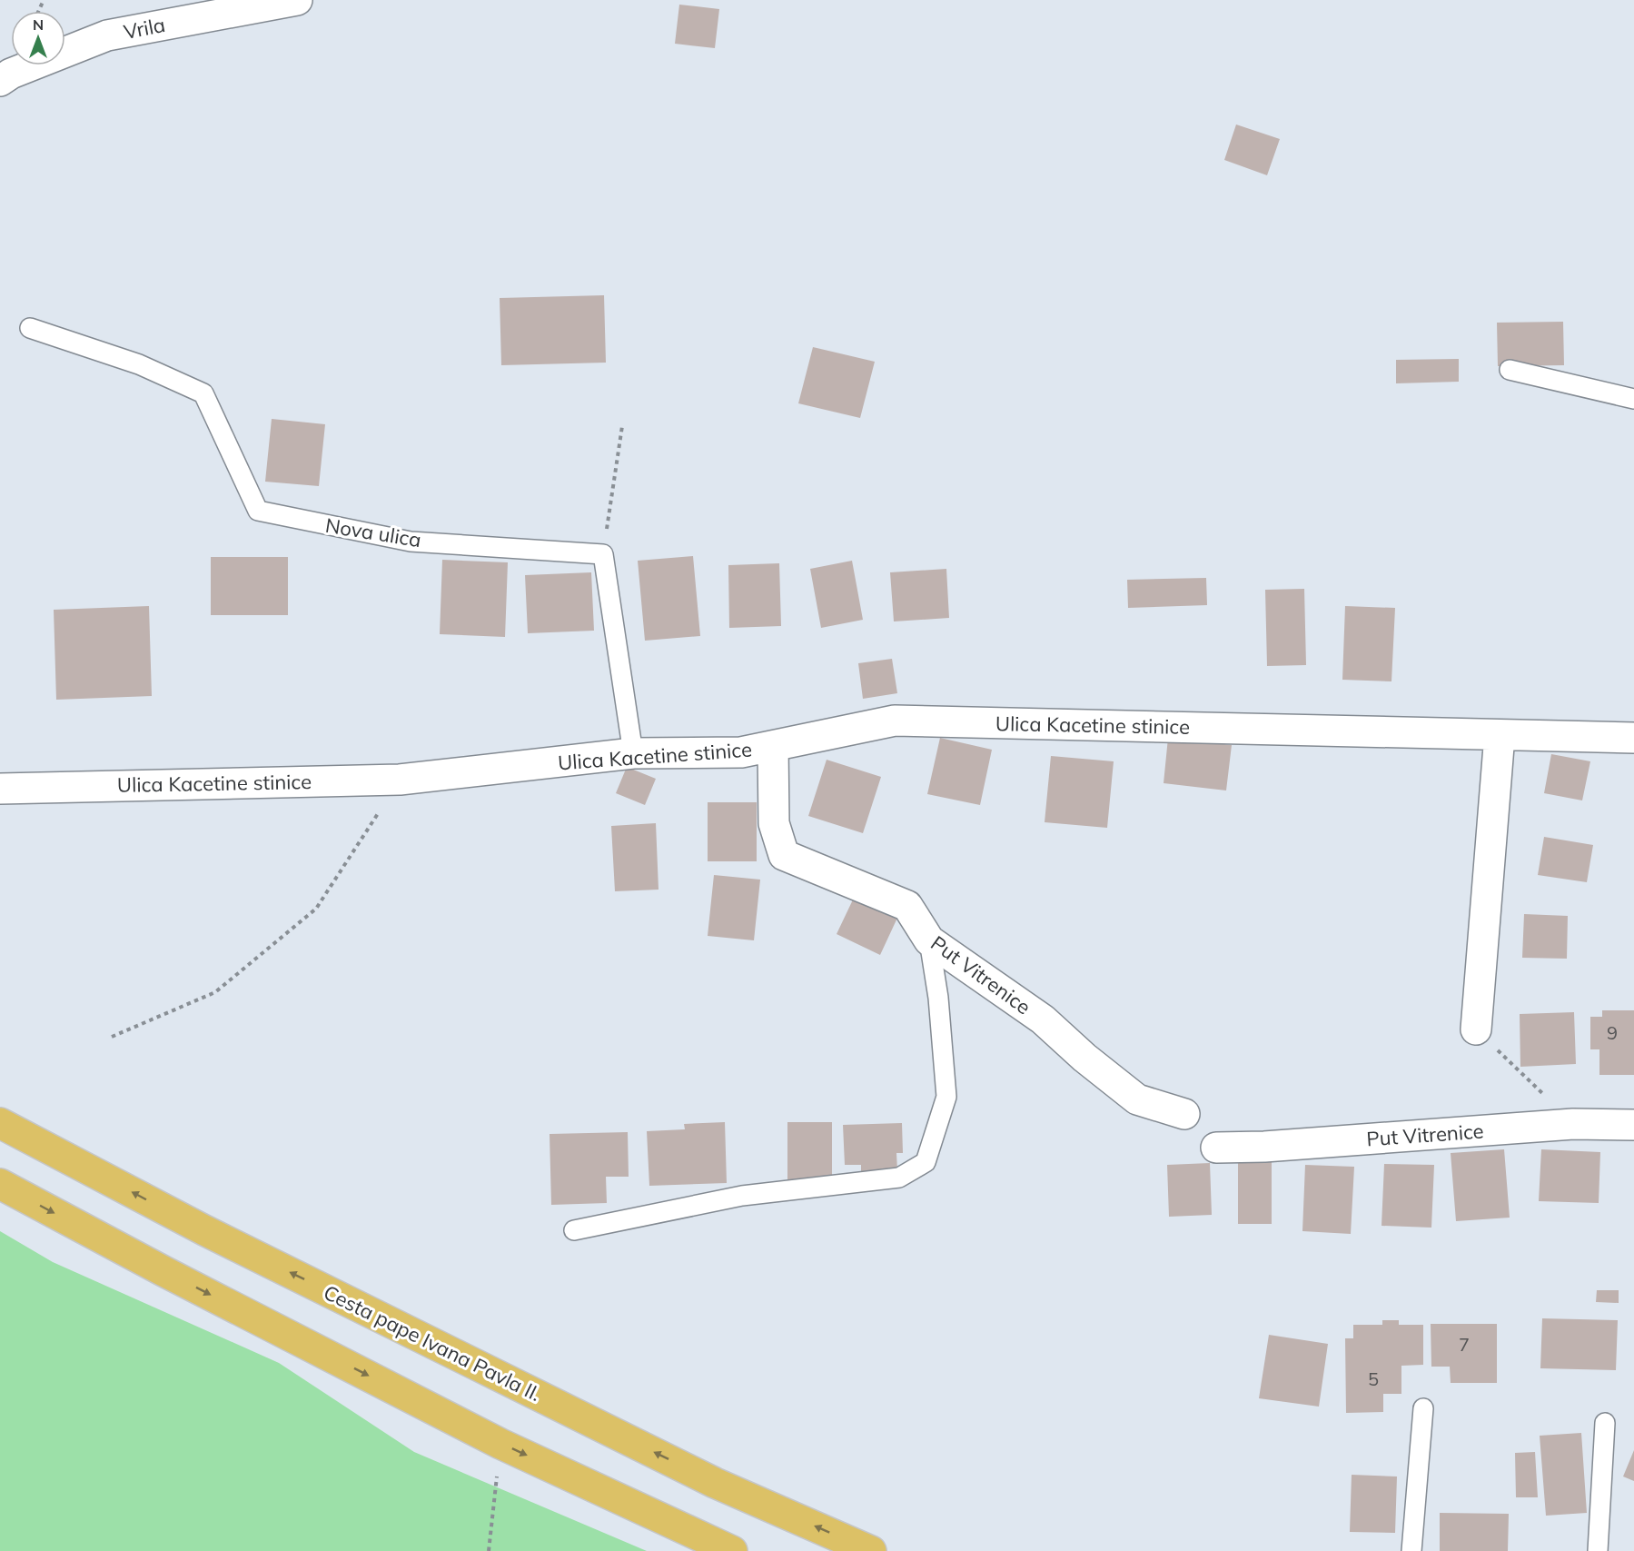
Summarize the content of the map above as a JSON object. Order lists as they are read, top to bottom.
{
  "streets": {
    "main road": ["Cesta pape Ivana Pavla II."],
    "street": ["Vrila", "Ulica Kacetine stinice", "Put Vitrenice"],
    "lane": ["Nova ulica"]
  },
  "crossings": [
    ["Ulica Kacetine stinice", "Put Vitrenice"]
  ],
  "house_numbers": ["9", "7", "5"],
  "north": "top"
}
